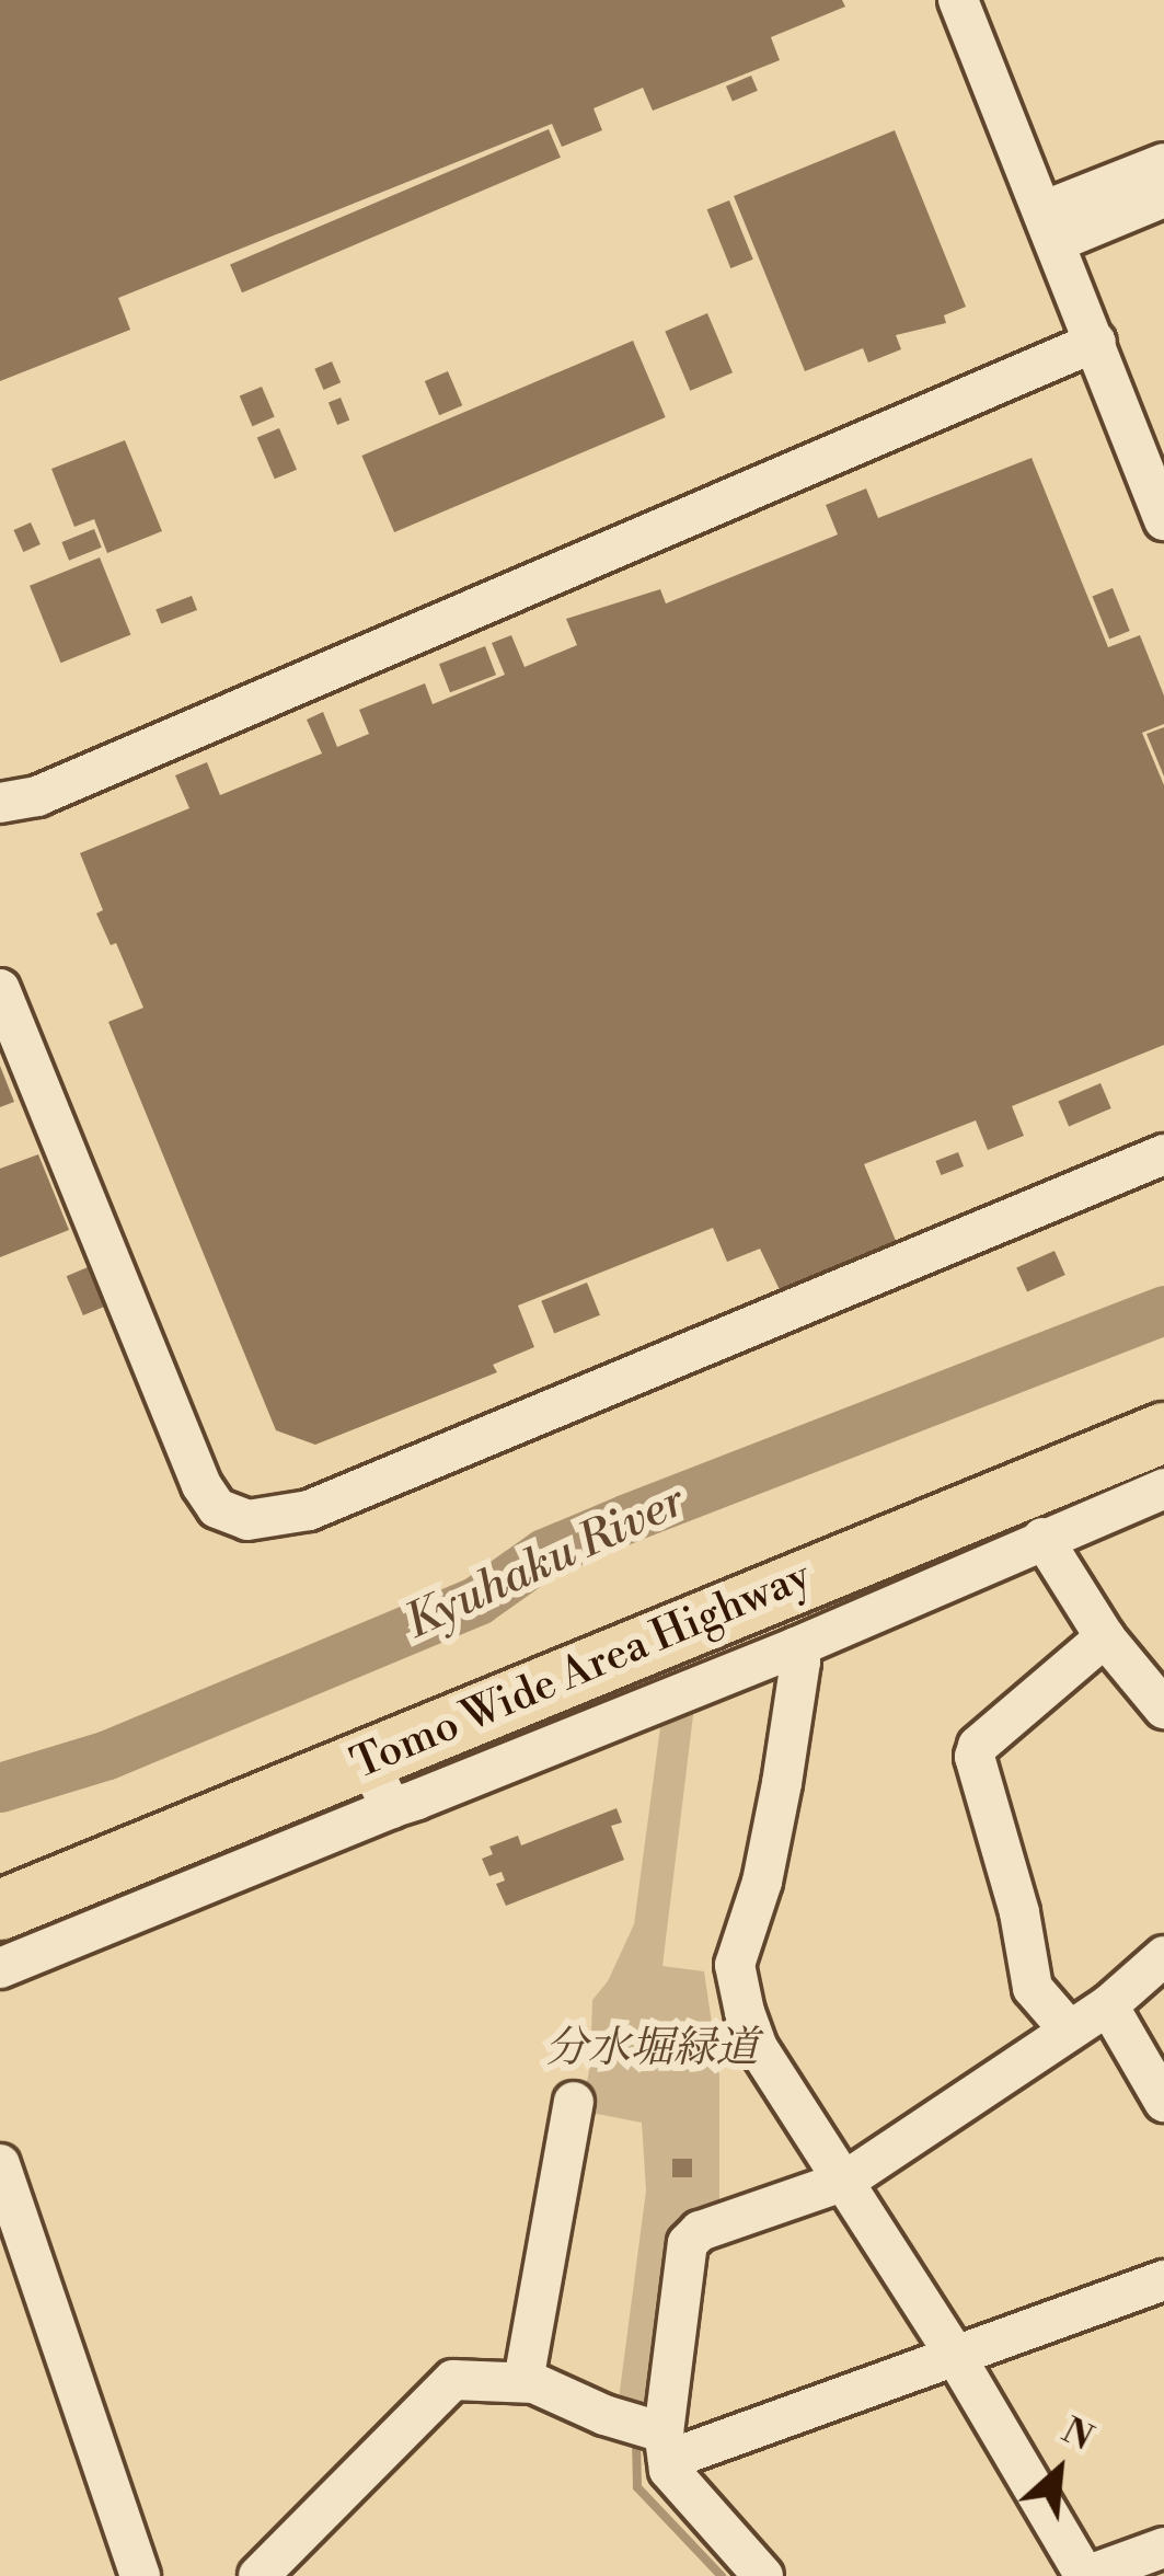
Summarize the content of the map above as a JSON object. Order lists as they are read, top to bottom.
{
  "streets": {
    "highway": ["Tomo Wide Area Highway"]
  },
  "water": ["Kyuhaku River"],
  "parks": ["分水堀緑道"],
  "north": "top right"
}
